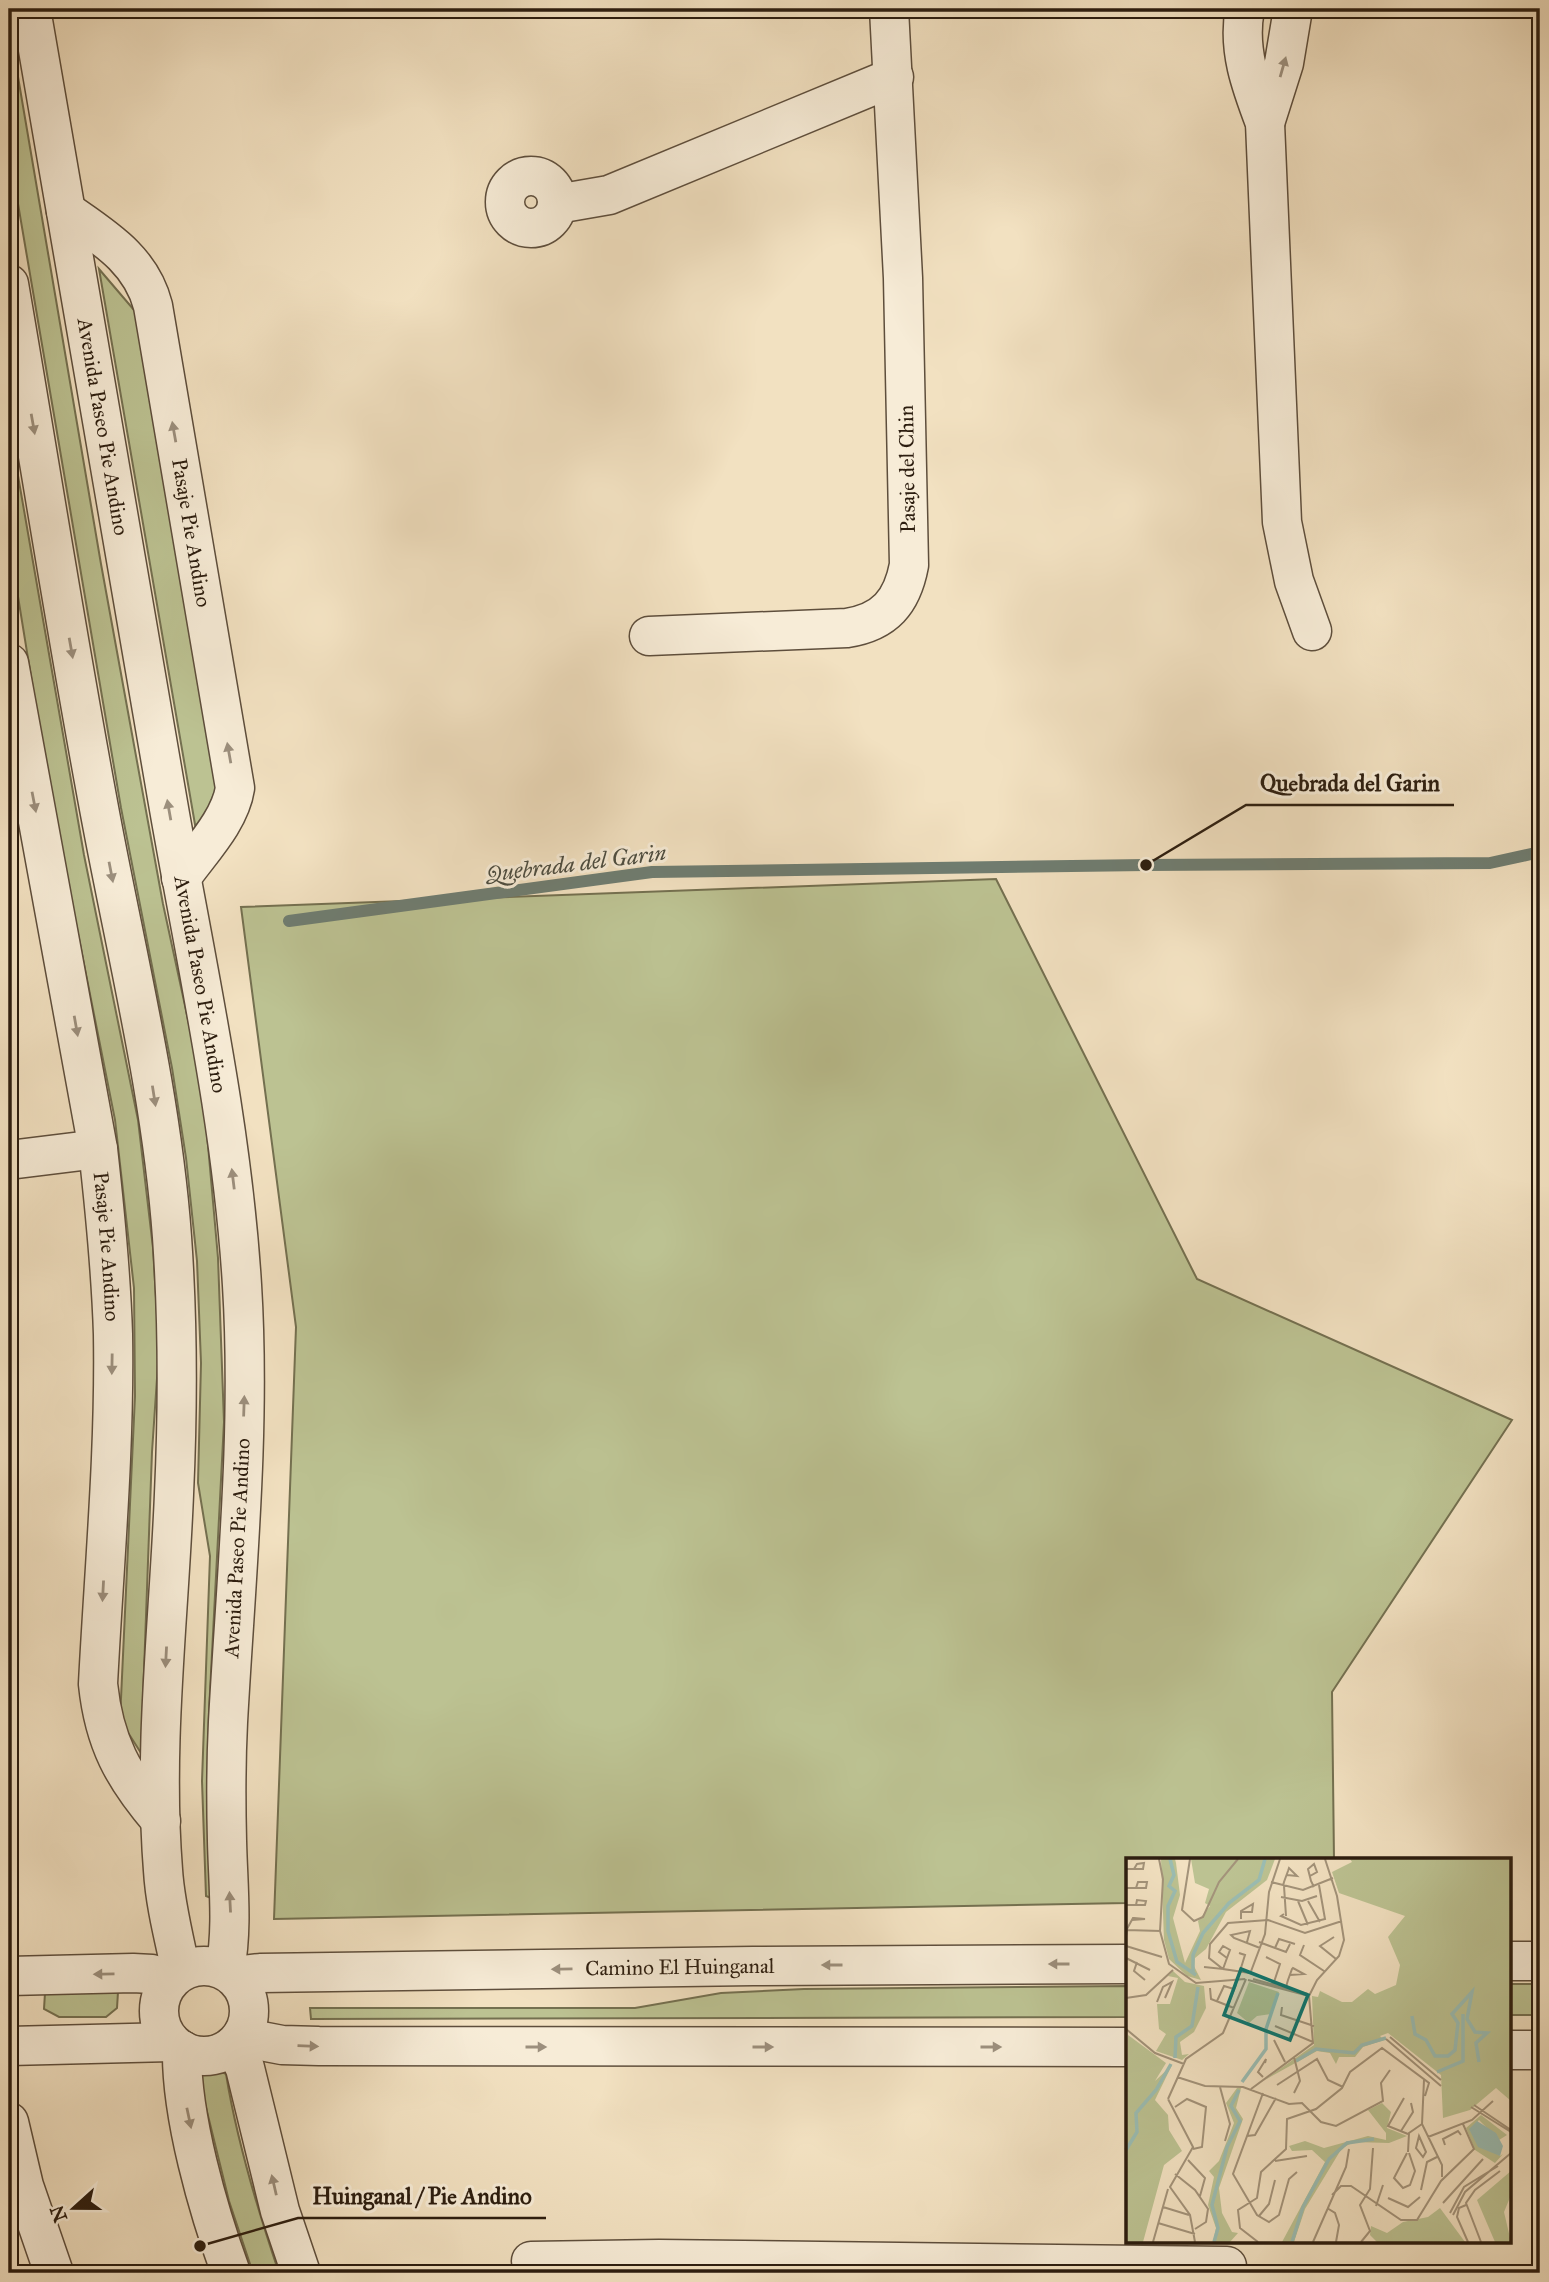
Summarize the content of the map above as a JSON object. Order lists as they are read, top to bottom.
{
  "streets": {
    "street": [
      "Avenida Paseo Pie Andino",
      "Pasaje del Chin",
      "Pasaje Pie Andino",
      "Camino El Huinganal"
    ]
  },
  "crossings": [
    ["Avenida Paseo Pie Andino", "Pasaje Pie Andino"],
    ["Avenida Paseo Pie Andino", "Camino El Huinganal"]
  ],
  "water": ["Quebrada del Garin"],
  "places": ["Quebrada del Garin", "Huinganal / Pie Andino"],
  "north": "left"
}
